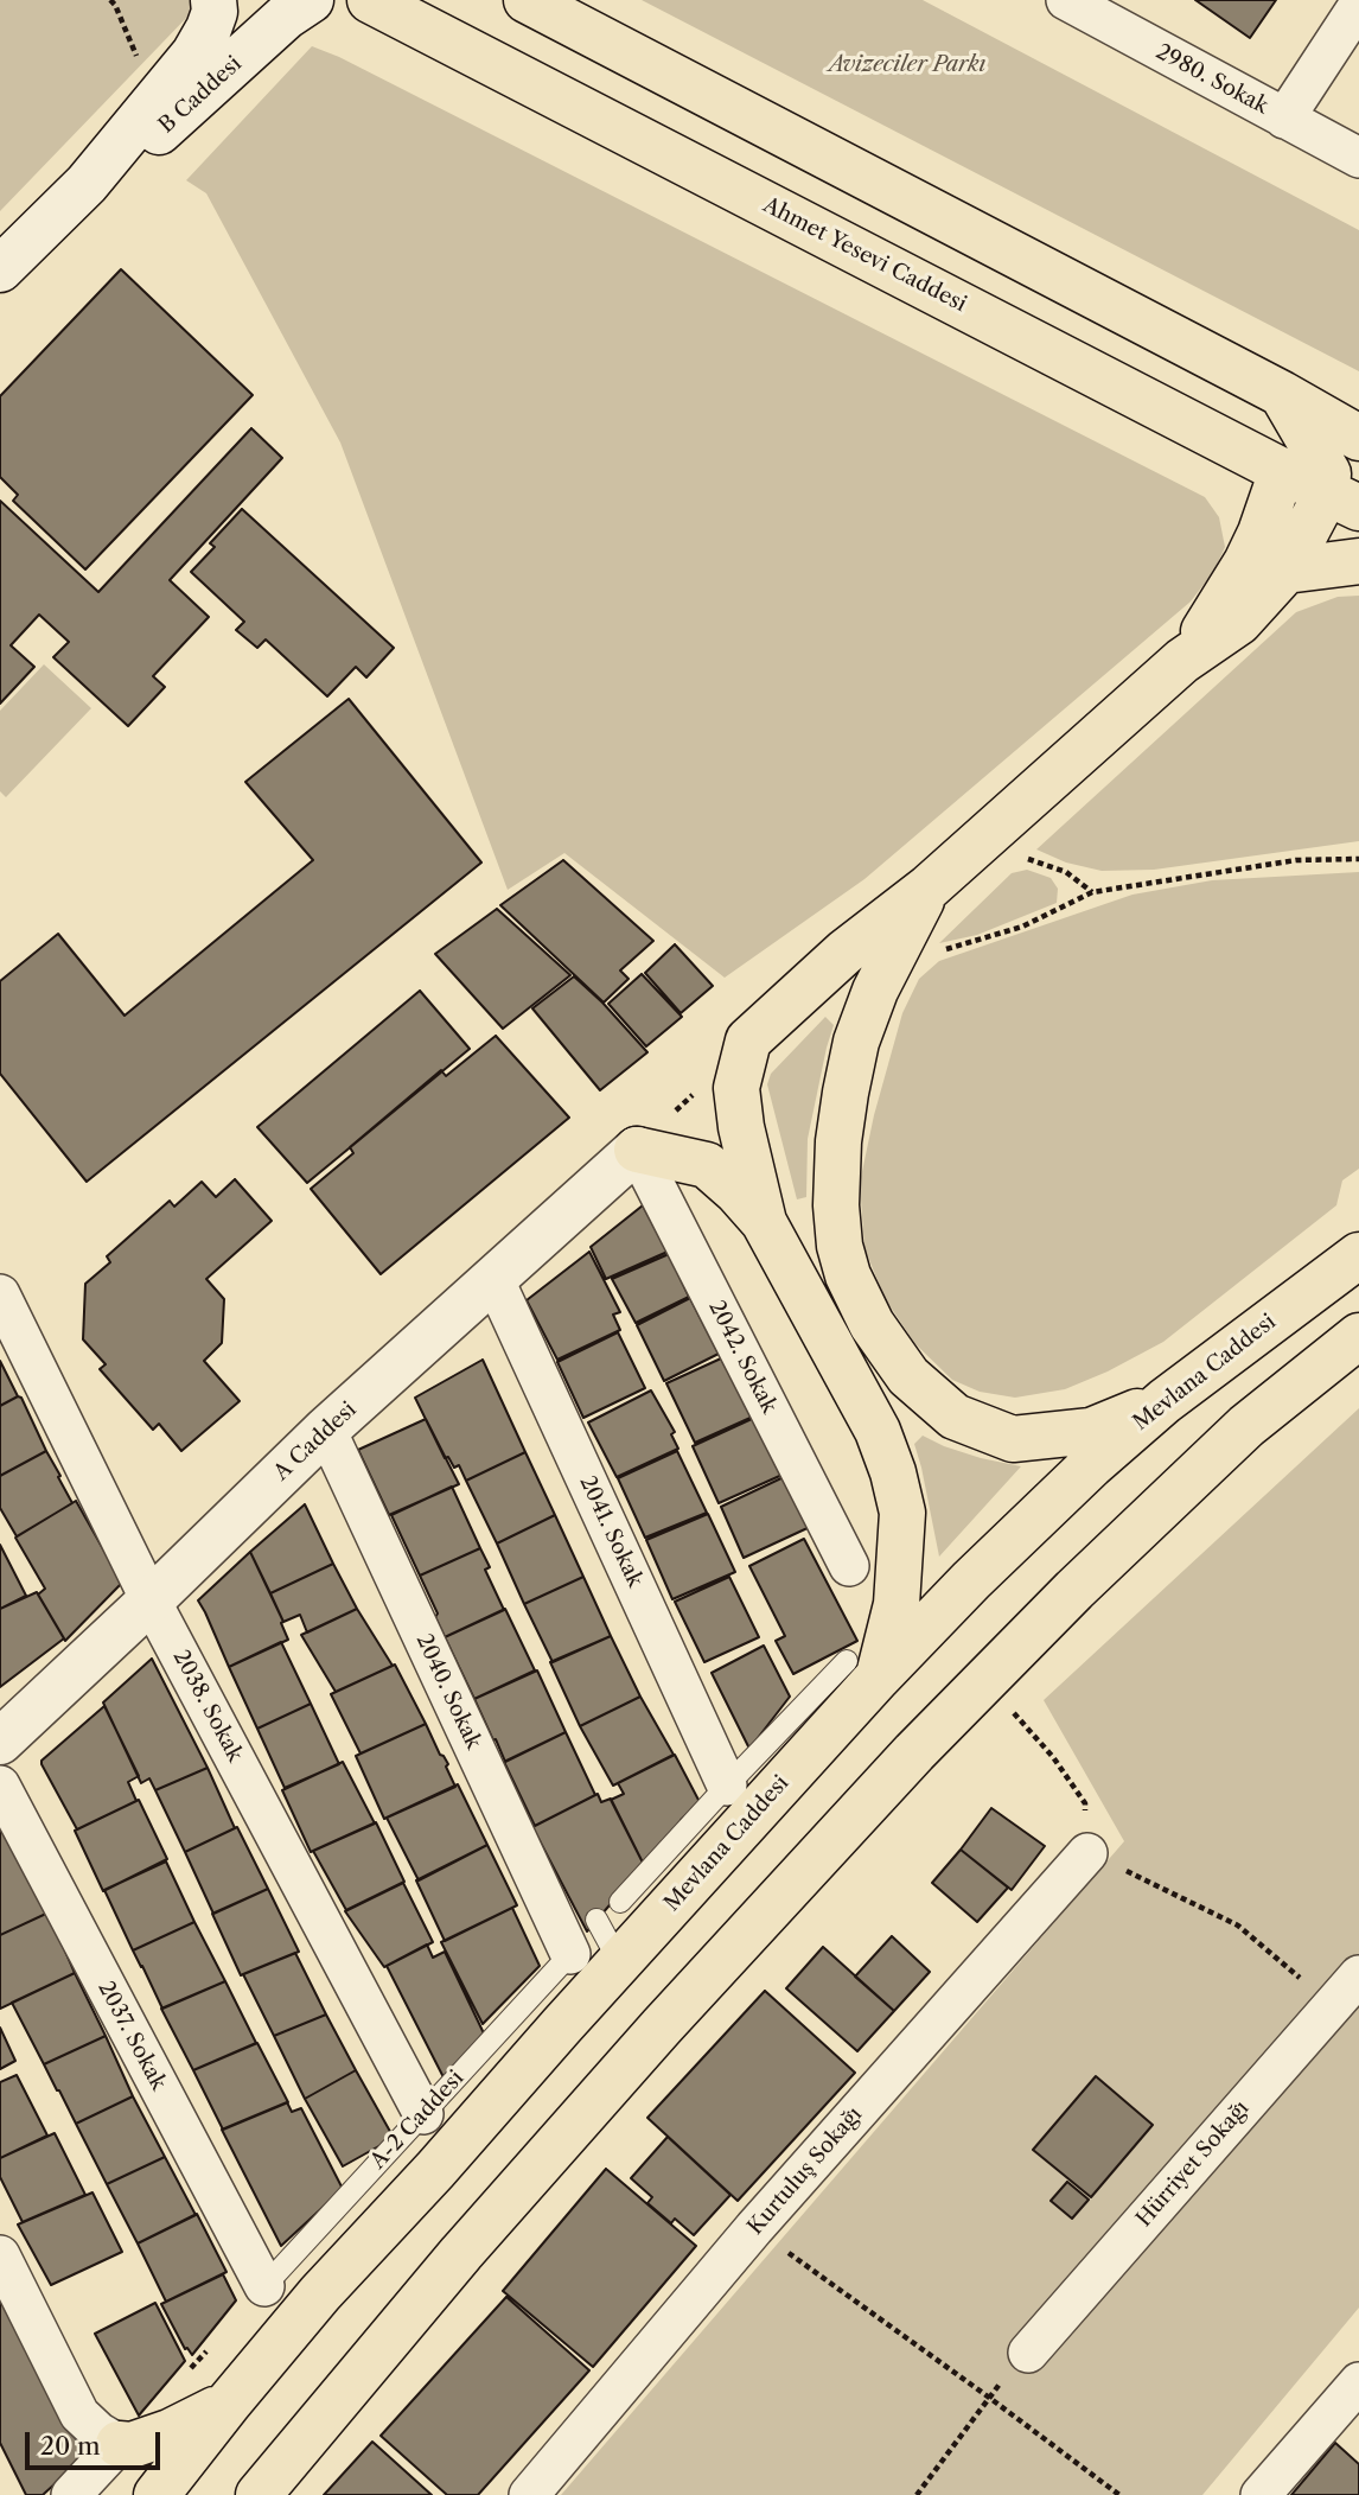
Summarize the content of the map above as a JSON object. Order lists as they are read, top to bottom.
{
  "streets": {
    "main road": ["Ahmet Yesevi Caddesi", "Mevlana Caddesi"],
    "street": [
      "2980. Sokak",
      "B Caddesi",
      "2042. Sokak",
      "A Caddesi",
      "2041. Sokak",
      "2040. Sokak",
      "2038. Sokak",
      "2037. Sokak",
      "Hürriyet Sokağı",
      "Kurtuluş Sokağı"
    ],
    "lane": ["A-2 Caddesi"]
  },
  "crossings": [
    ["2042. Sokak", "A Caddesi"],
    ["A Caddesi", "2041. Sokak"],
    ["A Caddesi", "2040. Sokak"],
    ["A Caddesi", "2038. Sokak"],
    ["2040. Sokak", "A-2 Caddesi"],
    ["2038. Sokak", "A-2 Caddesi"],
    ["2037. Sokak", "A-2 Caddesi"]
  ],
  "parks": ["Avizeciler Parkı"],
  "scale_bar": "20 m"
}
